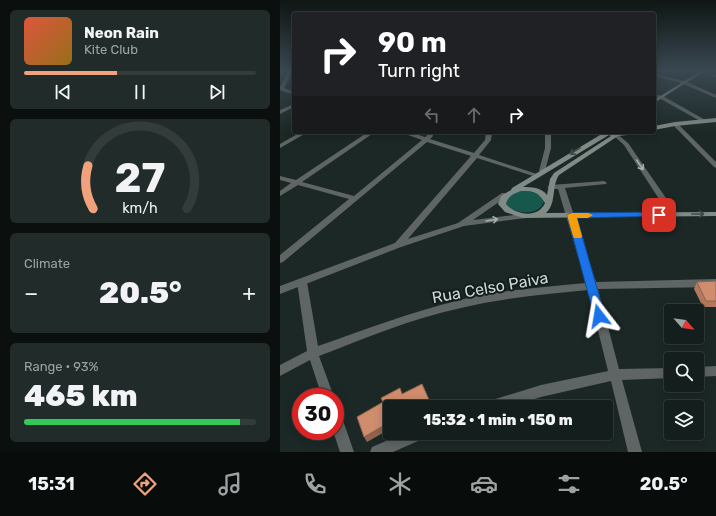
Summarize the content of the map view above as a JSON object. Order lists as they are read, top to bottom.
{
  "streets": {
    "street": ["Rua Celso Paiva"]
  },
  "north": "bottom right",
  "page": {
    "turn": ["90 m", "Turn right"],
    "song": ["Neon Rain", "Kite Club"],
    "tile": [
      "Climate",
      ["Range · 93%", "465 km"]
    ],
    "heat": ["−", "20.5°", "+"],
    "limit": "30",
    "trip": "15:32 · 1 min · 150 m",
    "tabs": ["15:31", "20.5°"],
    "gauge": ["27", "km/h"]
  }
}
